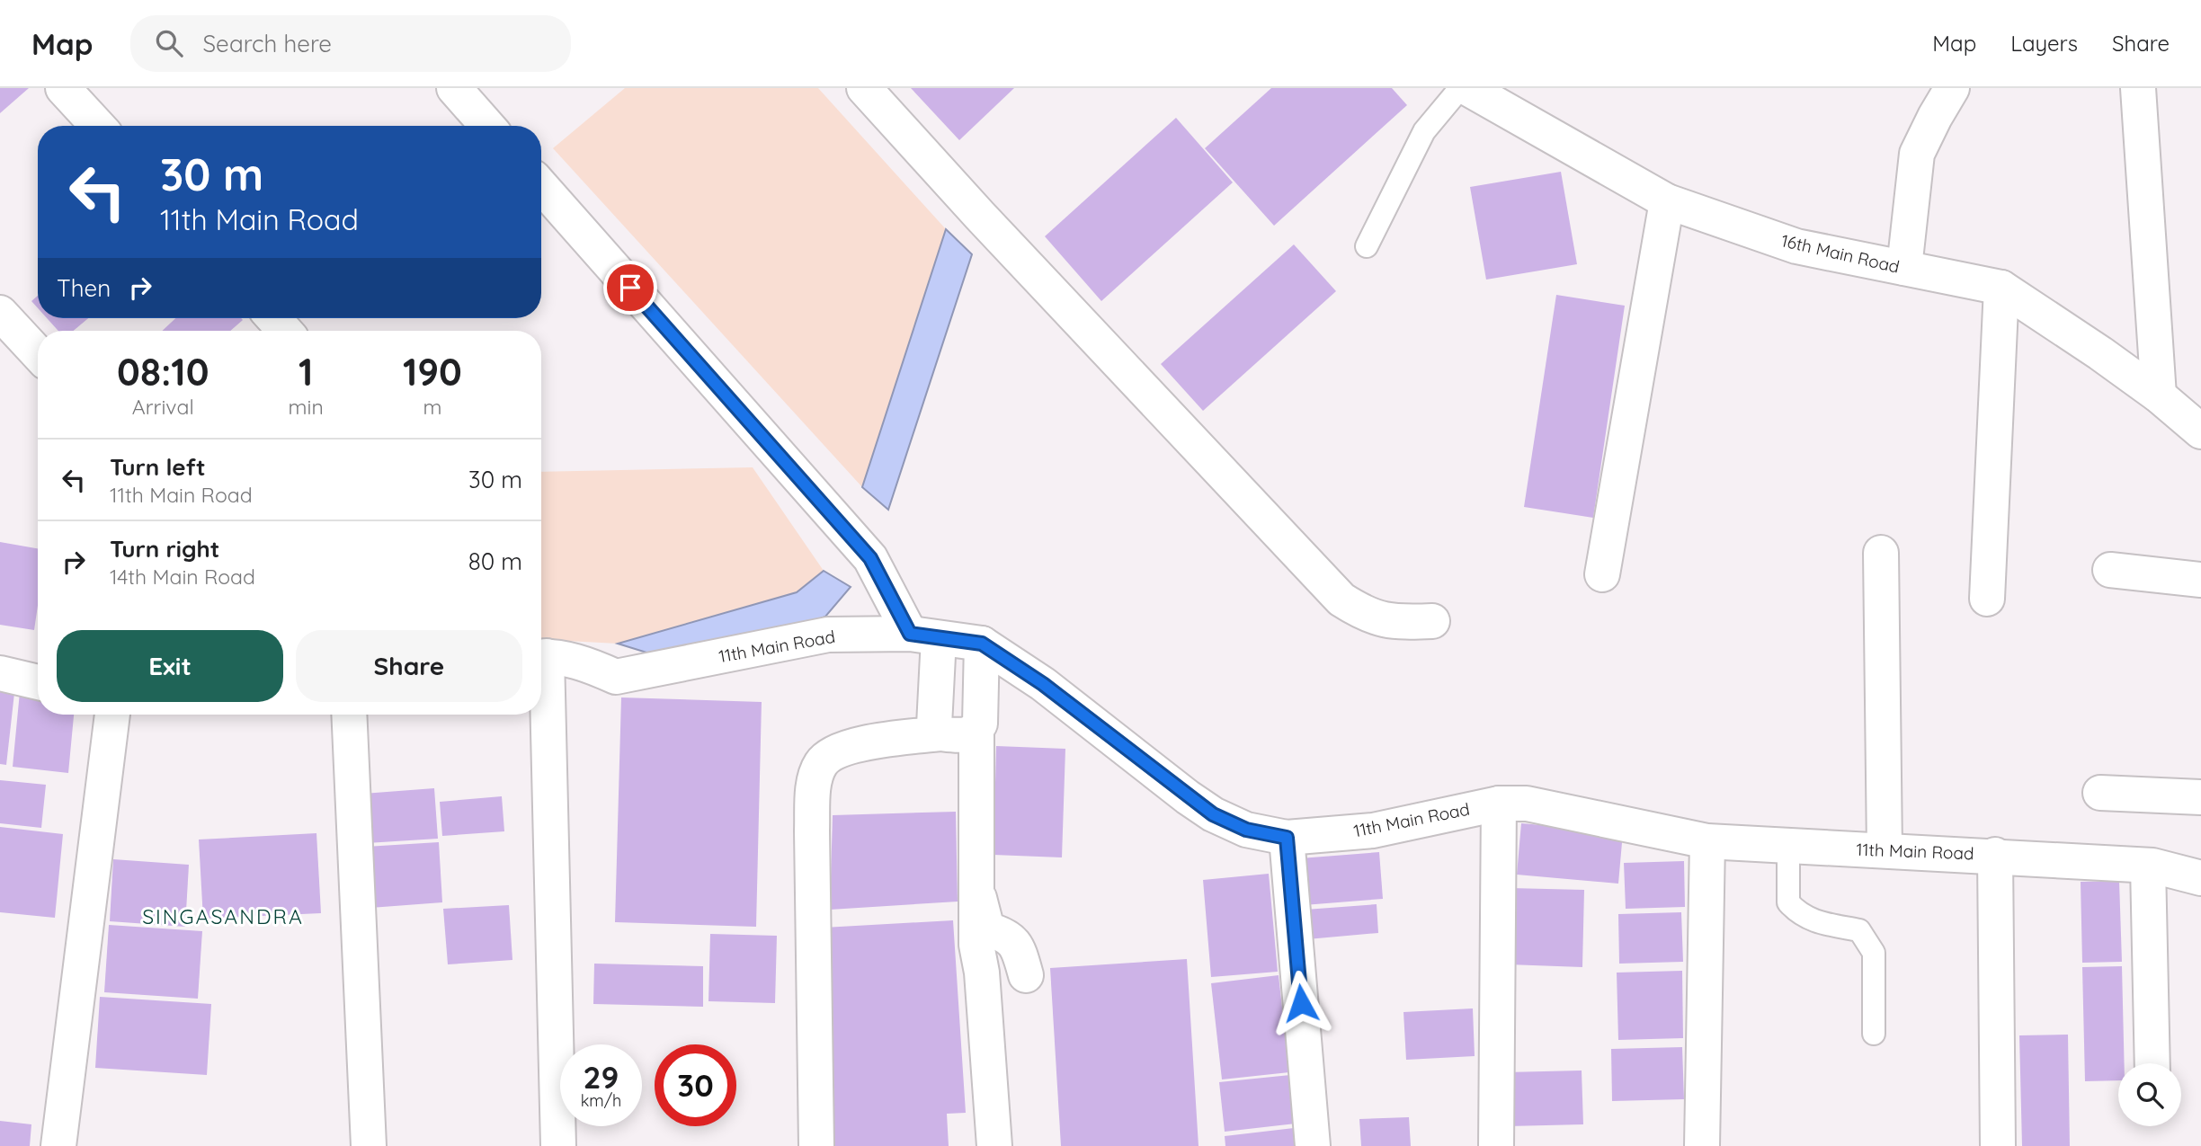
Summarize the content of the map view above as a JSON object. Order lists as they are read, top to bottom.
{
  "streets": {
    "street": ["16th Main Road", "11th Main Road"]
  },
  "districts": ["SINGASANDRA"],
  "page": {
    "header": "Map",
    "search": "Search here",
    "nav": ["Map", "Layers", "Share"],
    "turn": ["30 m", "11th Main Road"],
    "then": "Then",
    "eta": [
      "08:10",
      "Arrival",
      "1",
      "min",
      "190",
      "m"
    ],
    "list": [
      {
        "name": "Turn left",
        "note": "11th Main Road",
        "value": "30 m"
      },
      {
        "name": "Turn right",
        "note": "14th Main Road",
        "value": "80 m"
      }
    ],
    "buttons": ["Exit", "Share"],
    "speed": "29 km/h",
    "limit": "30"
  }
}
